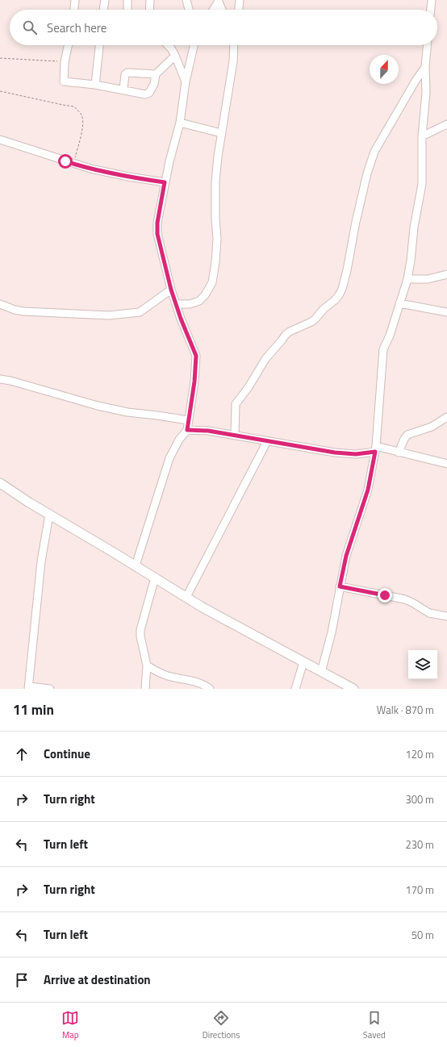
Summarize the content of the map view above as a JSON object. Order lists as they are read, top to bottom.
{
  "north": "top",
  "page": {
    "search": "Search here",
    "heading": ["11 min", "Walk · 870 m"],
    "list": [
      ["Continue", "120 m"],
      ["Turn right", "300 m"],
      ["Turn left", "230 m"],
      ["Turn right", "170 m"],
      ["Turn left", "50 m"],
      "Arrive at destination"
    ],
    "nav": ["Map", "Directions", "Saved"]
  }
}
